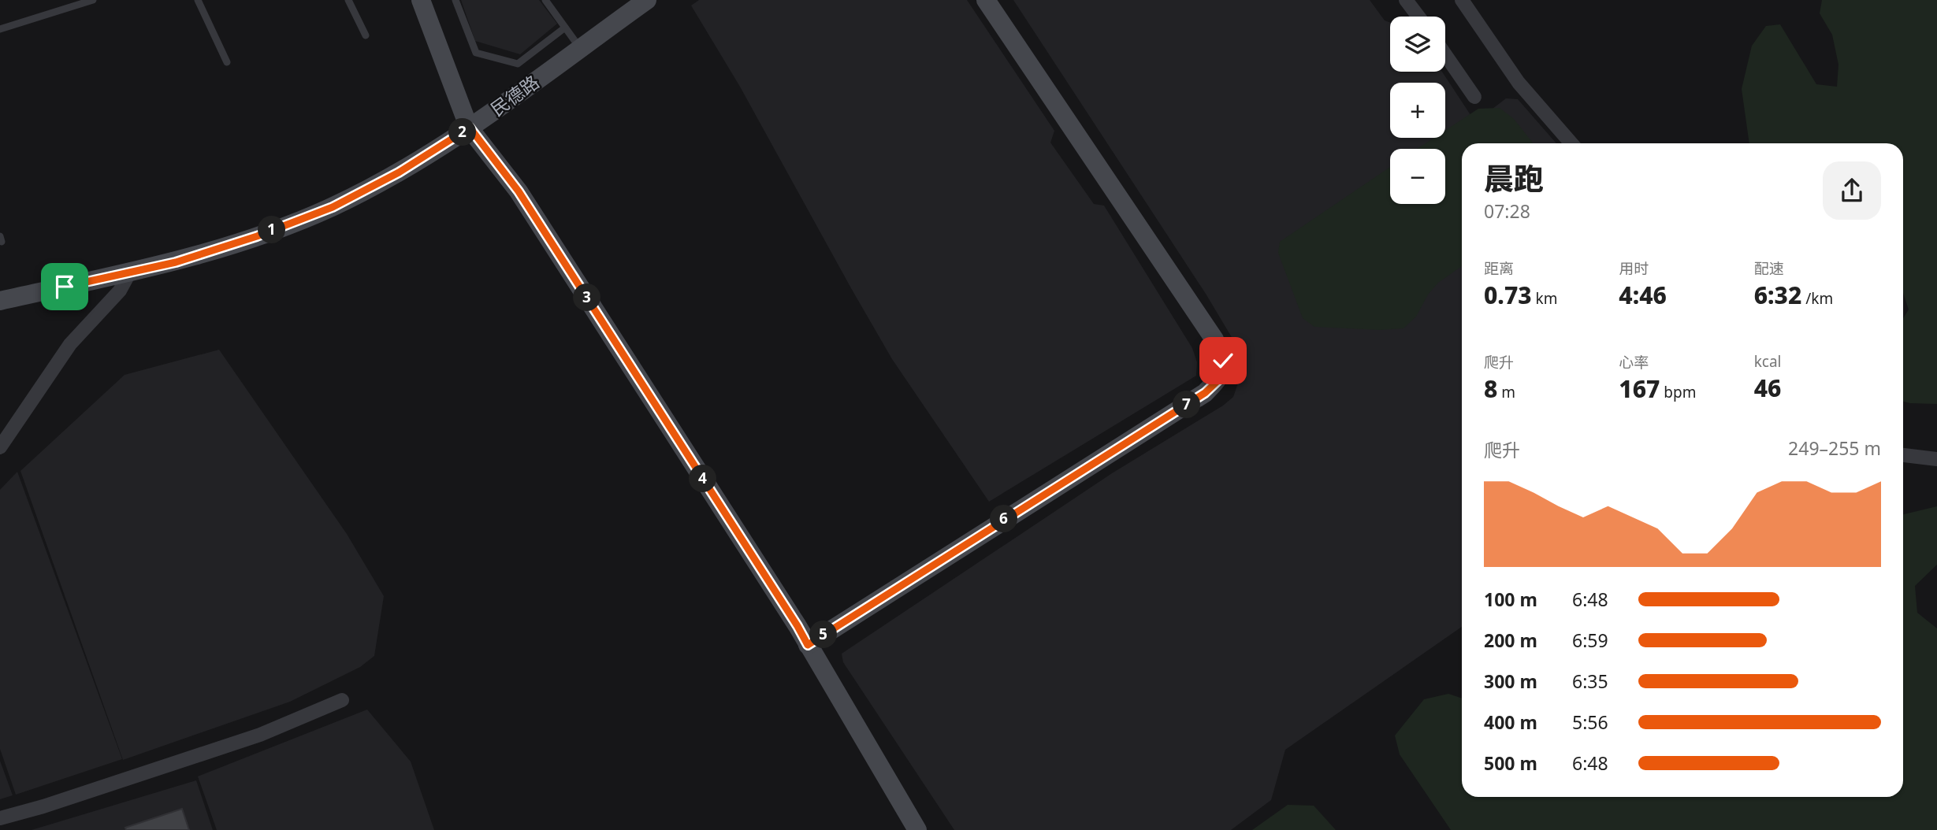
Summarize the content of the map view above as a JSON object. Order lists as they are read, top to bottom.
{
  "streets": {
    "street": ["民德路"]
  },
  "page": {
    "map_buttons": ["+", "−"],
    "pins": [
      "2",
      "1",
      "3",
      "7",
      "4",
      "6",
      "5"
    ],
    "heading": ["晨跑", "07:28"],
    "stats": [
      ["距离", "0.73 km"],
      ["用时", "4:46"],
      ["配速", "6:32 /km"],
      ["爬升", "8 m"],
      ["心率", "167 bpm"],
      ["kcal", "46"]
    ],
    "chart": ["爬升", "249–255 m"],
    "list": [
      {
        "name": "100 m",
        "note": "6:48"
      },
      {
        "name": "200 m",
        "note": "6:59"
      },
      {
        "name": "300 m",
        "note": "6:35"
      },
      {
        "name": "400 m",
        "note": "5:56"
      },
      {
        "name": "500 m",
        "note": "6:48"
      }
    ]
  }
}
